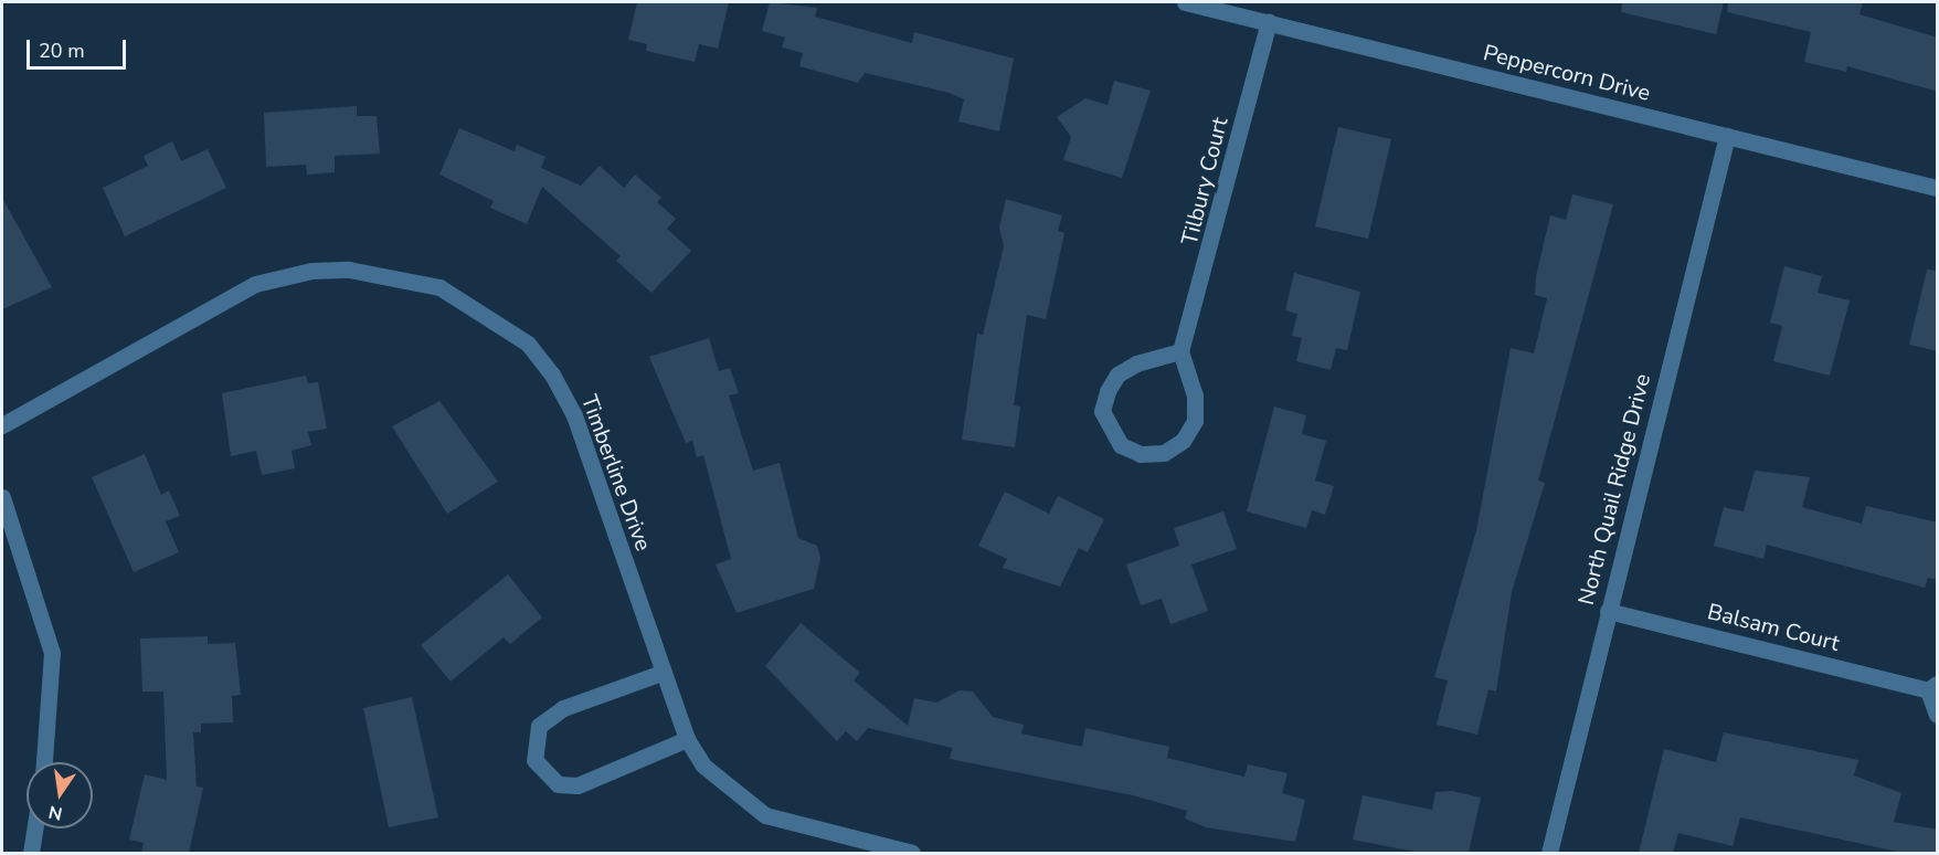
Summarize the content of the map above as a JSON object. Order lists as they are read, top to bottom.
{
  "streets": {
    "street": [
      "Peppercorn Drive",
      "Tilbury Court",
      "Timberline Drive",
      "North Quail Ridge Drive",
      "Balsam Court"
    ]
  },
  "crossings": [
    ["Peppercorn Drive", "Tilbury Court"],
    ["Peppercorn Drive", "North Quail Ridge Drive"],
    ["North Quail Ridge Drive", "Balsam Court"]
  ],
  "scale_bar": "20 m",
  "north": "bottom"
}
